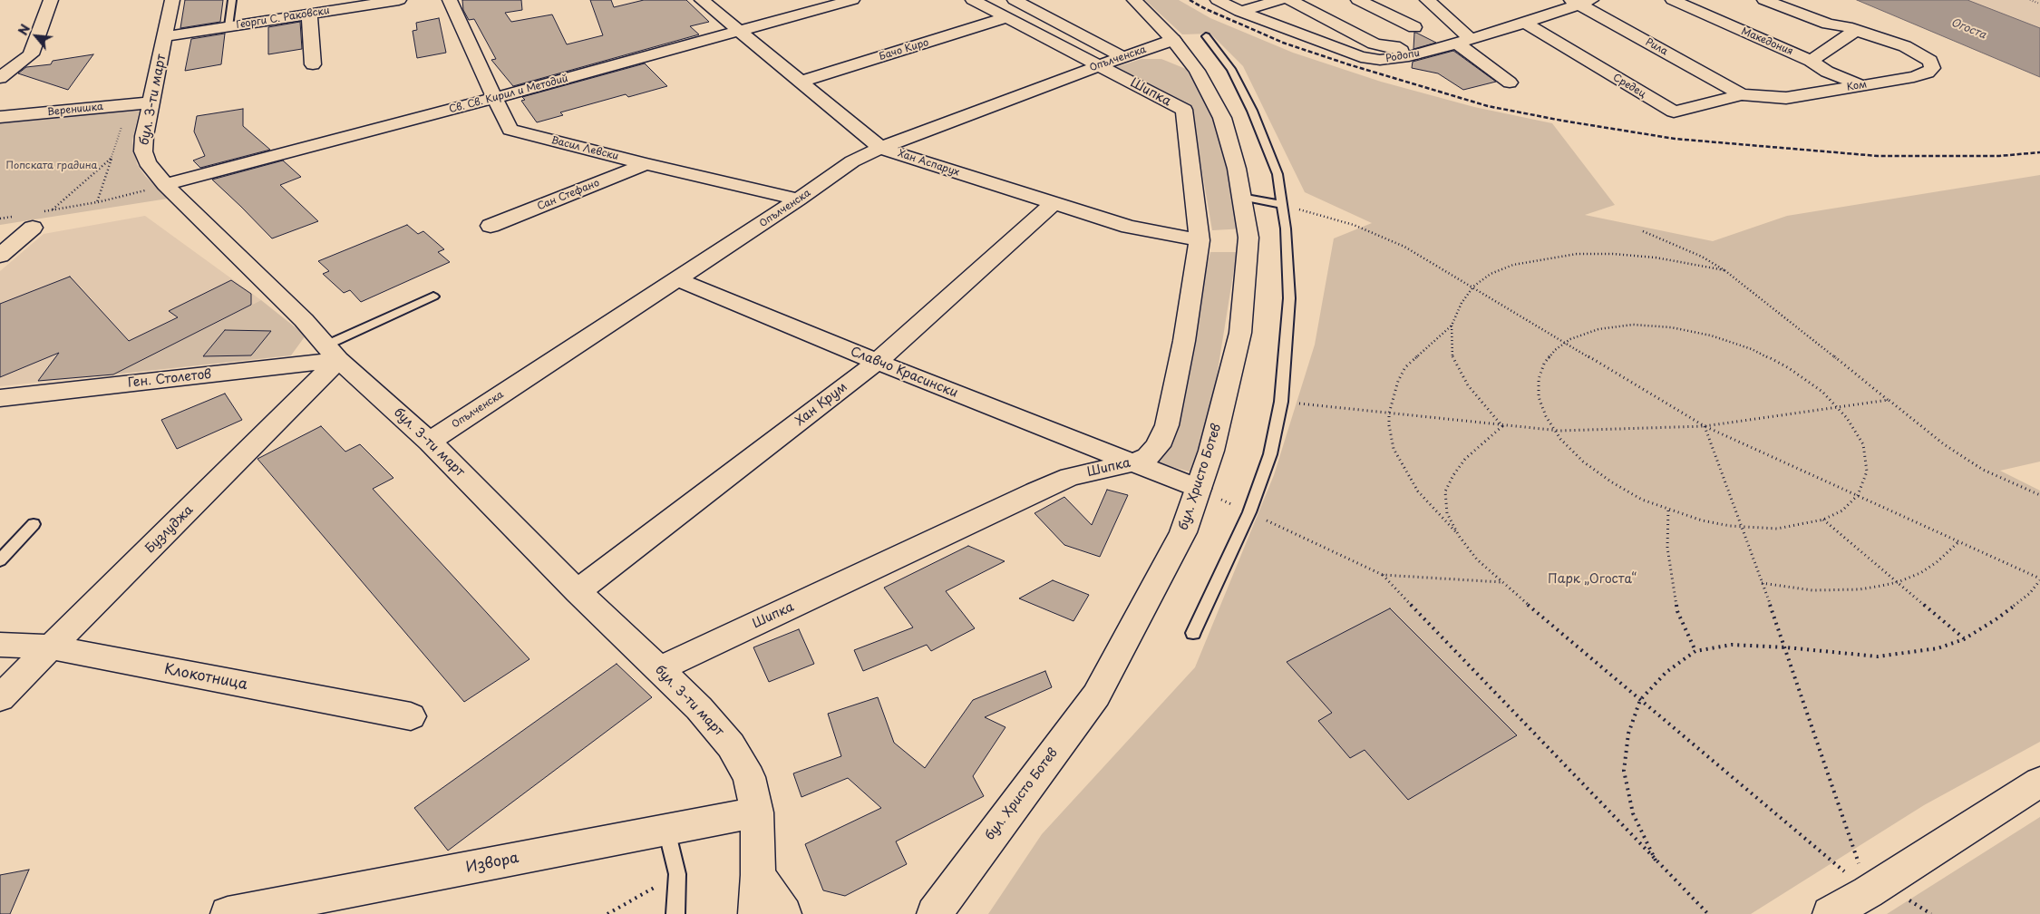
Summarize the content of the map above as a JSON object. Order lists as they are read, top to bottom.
{
  "streets": {
    "street": [
      "Георги С. Раковски",
      "Македония",
      "Рила",
      "Бачо Киро",
      "Родопи",
      "Опълченска",
      "Средец",
      "Ком",
      "Шипка",
      "Св. Св. Кирил и Методий",
      "бул. 3-ти март",
      "Веренишка",
      "Васил Левски",
      "Хан Аспарух",
      "Сан Стефано",
      "Славчо Красински",
      "Ген. Столетов",
      "Хан Крум",
      "бул. Христо Ботев",
      "Бузлуджа",
      "Клокотница",
      "Извора"
    ]
  },
  "crossings": [
    ["Георги С. Раковски", "бул. 3-ти март"],
    ["Македония", "Ком"],
    ["Рила", "Родопи"],
    ["Рила", "Средец"],
    ["Рила", "Ком"],
    ["Бачо Киро", "Хан Аспарух"],
    ["Родопи", "Средец"],
    ["Опълченска", "Шипка"],
    ["Опълченска", "бул. 3-ти март"],
    ["Опълченска", "Васил Левски"],
    ["Опълченска", "Хан Аспарух"],
    ["Опълченска", "Славчо Красински"],
    ["Опълченска", "бул. Христо Ботев"],
    ["Средец", "Ком"],
    ["Шипка", "бул. 3-ти март"],
    ["Шипка", "Хан Аспарух"],
    ["Шипка", "Славчо Красински"],
    ["Св. Св. Кирил и Методий", "бул. 3-ти март"],
    ["Св. Св. Кирил и Методий", "Васил Левски"],
    ["Св. Св. Кирил и Методий", "Хан Аспарух"],
    ["бул. 3-ти март", "Веренишка"],
    ["бул. 3-ти март", "Ген. Столетов"],
    ["бул. 3-ти март", "Хан Крум"],
    ["бул. 3-ти март", "Бузлуджа"],
    ["бул. 3-ти март", "Извора"],
    ["Васил Левски", "Сан Стефано"],
    ["Хан Аспарух", "Хан Крум"],
    ["Славчо Красински", "Хан Крум"],
    ["Славчо Красински", "бул. Христо Ботев"],
    ["Ген. Столетов", "Бузлуджа"],
    ["Бузлуджа", "Клокотница"]
  ],
  "water": ["Огоста"],
  "parks": ["Попската градина", "Парк „Огоста“"],
  "north": "top left"
}
